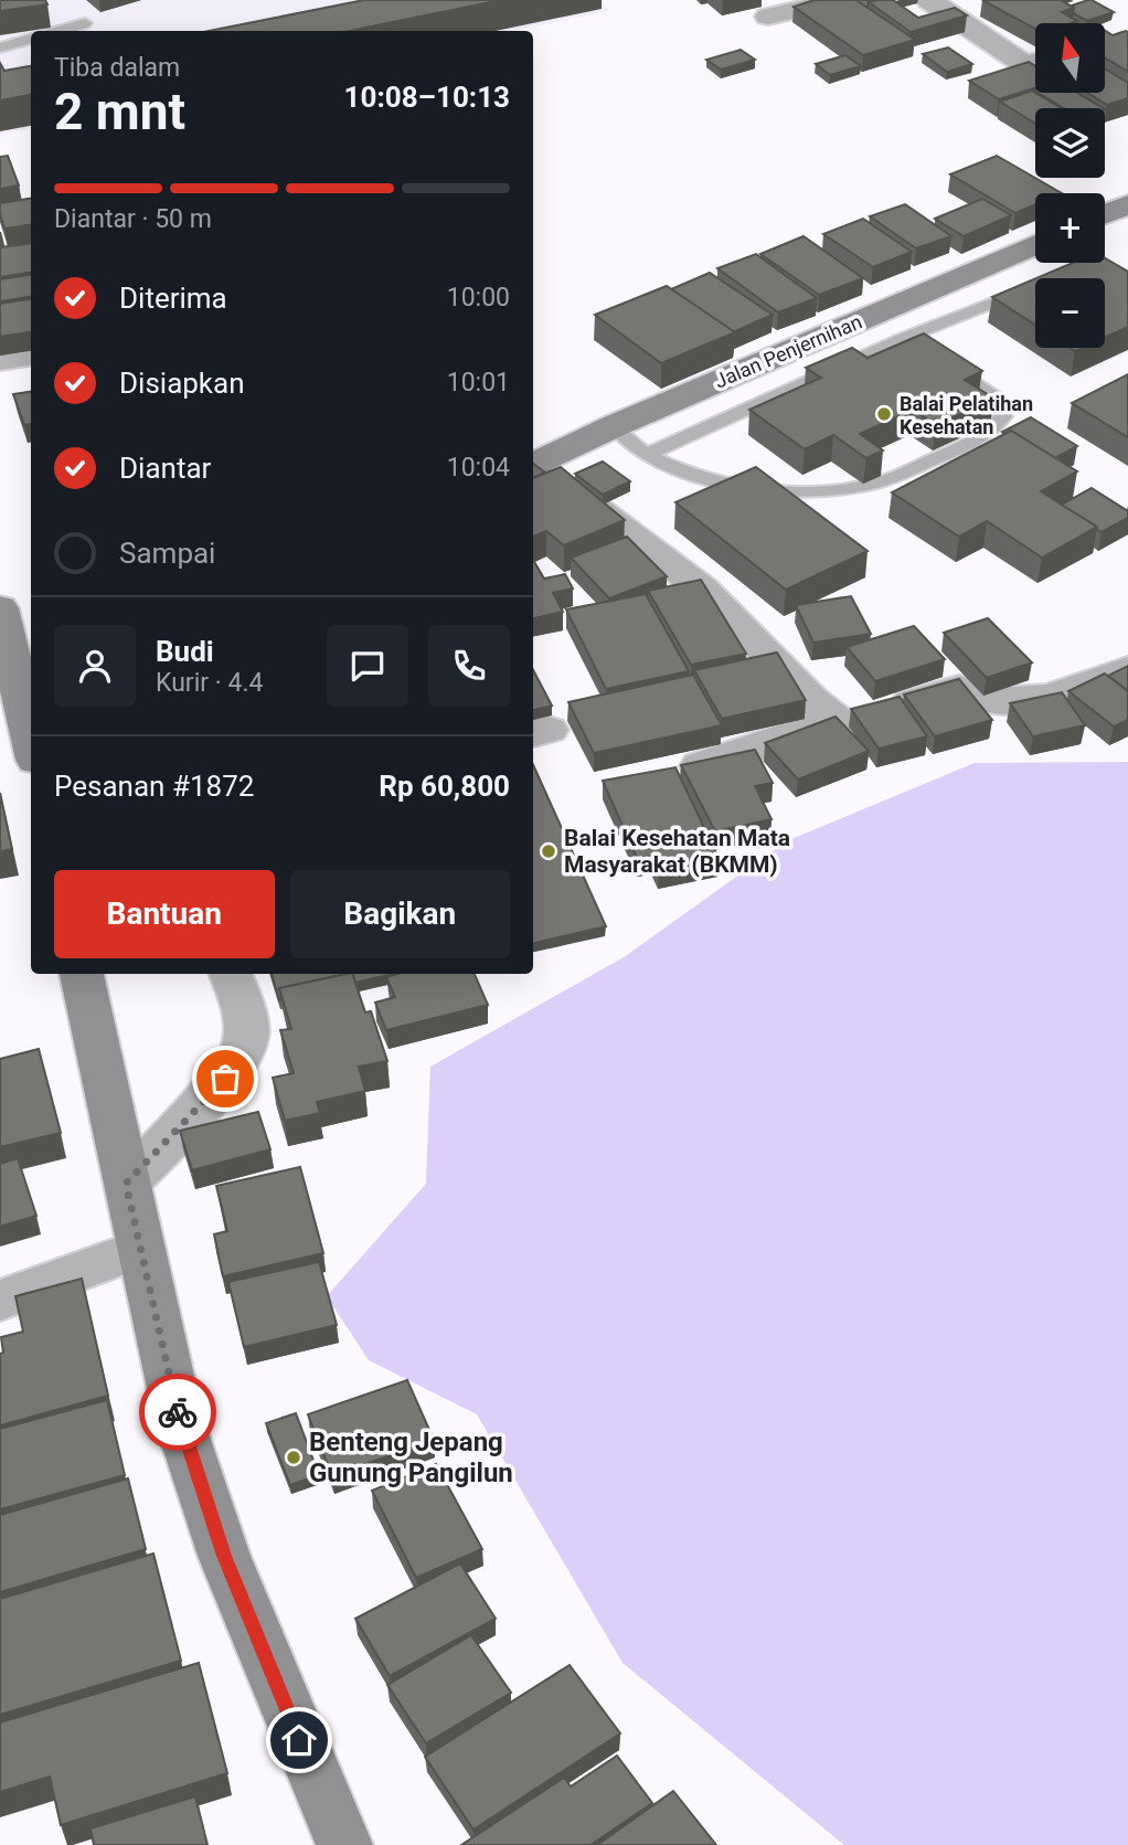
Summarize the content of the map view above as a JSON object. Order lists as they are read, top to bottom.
{
  "streets": {
    "main road": ["Jalan Penjernihan"]
  },
  "places": ["Balai Pelatihan Kesehatan", "Balai Kesehatan Mata Masyarakat (BKMM)", "Benteng Jepang Gunung Pangilun"],
  "north": "top",
  "page": {
    "map_buttons": ["+", "−"],
    "heading": ["2 mnt", "Tiba dalam", "10:08–10:13"],
    "panel": [
      "Budi",
      "Kurir · 4.4",
      "Pesanan #1872",
      "Rp 60,800"
    ],
    "bar": "Diantar · 50 m",
    "list": [
      ["Diterima", "10:00"],
      ["Disiapkan", "10:01"],
      ["Diantar", "10:04"],
      "Sampai"
    ],
    "buttons": ["Bantuan", "Bagikan"]
  }
}
